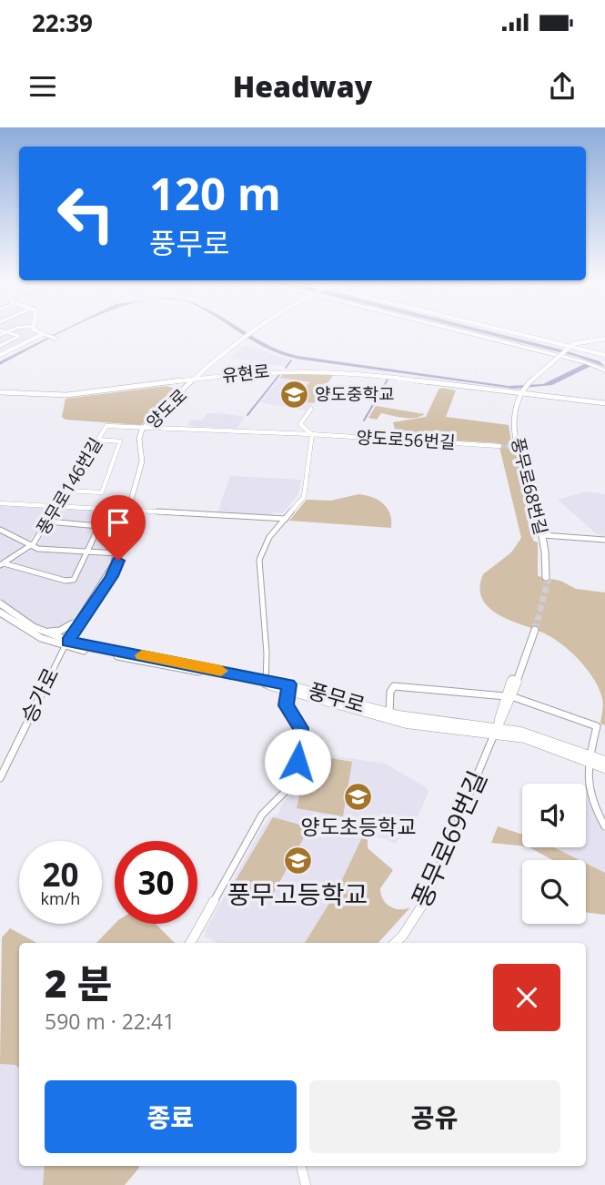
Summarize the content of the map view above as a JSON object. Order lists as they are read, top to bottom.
{
  "streets": {
    "street": [
      "유현로",
      "양도로",
      "양도로56번길",
      "풍무로146번길",
      "풍무로68번길",
      "승가로",
      "풍무로",
      "풍무로69번길"
    ]
  },
  "crossings": [
    ["유현로", "양도로"],
    ["유현로", "풍무로68번길"],
    ["양도로", "양도로56번길"],
    ["양도로", "풍무로146번길"],
    ["양도로", "승가로"],
    ["양도로", "풍무로"],
    ["양도로56번길", "풍무로146번길"],
    ["승가로", "풍무로"],
    ["풍무로", "풍무로69번길"]
  ],
  "places": {
    "school or university": ["양도중학교", "양도초등학교", "풍무고등학교"]
  },
  "page": {
    "status": "22:39",
    "header": "Headway",
    "turn": ["120 m", "풍무로"],
    "speed": "20 km/h",
    "limit": "30",
    "heading": ["2 분", "590 m · 22:41"],
    "buttons": ["종료", "공유"]
  }
}
